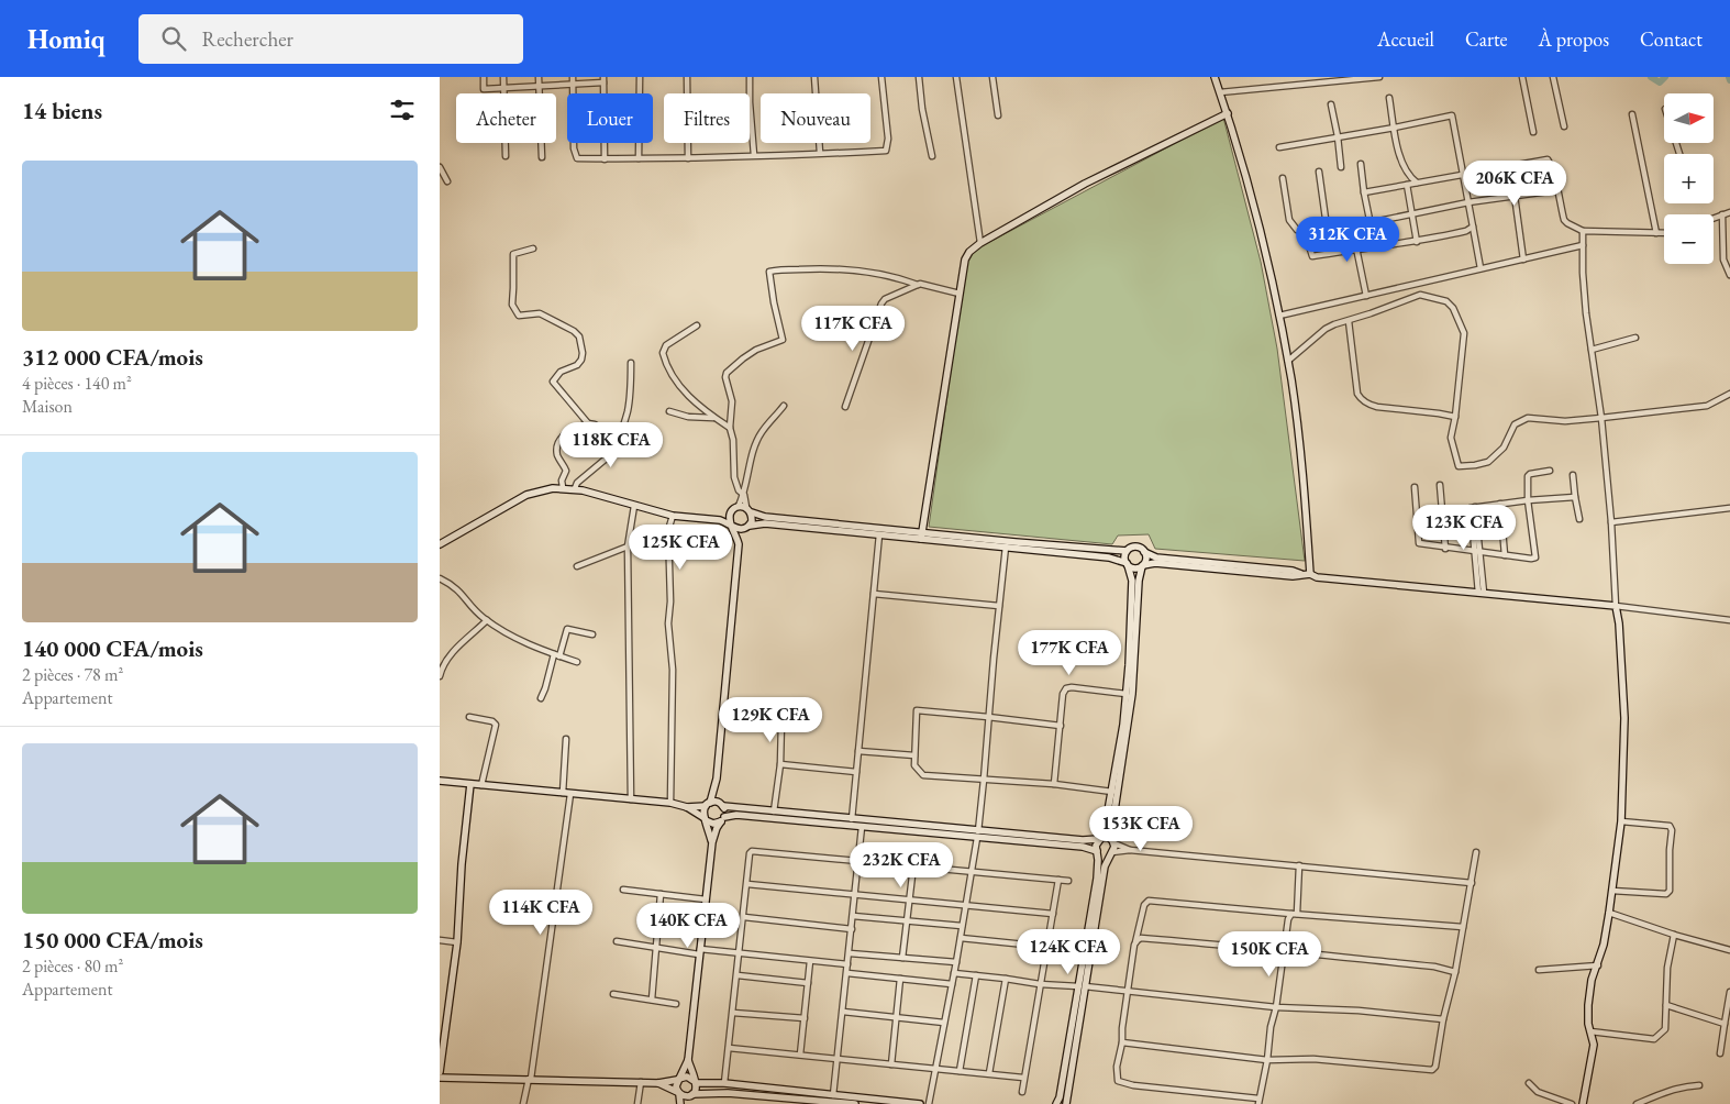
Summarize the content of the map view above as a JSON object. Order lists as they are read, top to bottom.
{
  "north": "right",
  "page": {
    "header": "Homiq",
    "search": "Rechercher",
    "nav": [
      "Accueil",
      "Carte",
      "À propos",
      "Contact"
    ],
    "heading": "14 biens",
    "map_buttons": ["+", "−"],
    "chip": [
      "Acheter",
      "Louer",
      "Filtres",
      "Nouveau"
    ],
    "list": [
      {
        "name": "312 000 CFA/mois",
        "note": "4 pièces · 140 m² · Maison"
      },
      {
        "name": "140 000 CFA/mois",
        "note": "2 pièces · 78 m² · Appartement"
      },
      {
        "name": "150 000 CFA/mois",
        "note": "2 pièces · 80 m² · Appartement"
      }
    ],
    "price": [
      "206K CFA",
      "312K CFA",
      "117K CFA",
      "118K CFA",
      "123K CFA",
      "125K CFA",
      "177K CFA",
      "129K CFA",
      "153K CFA",
      "232K CFA",
      "114K CFA",
      "140K CFA",
      "124K CFA",
      "150K CFA"
    ]
  }
}
